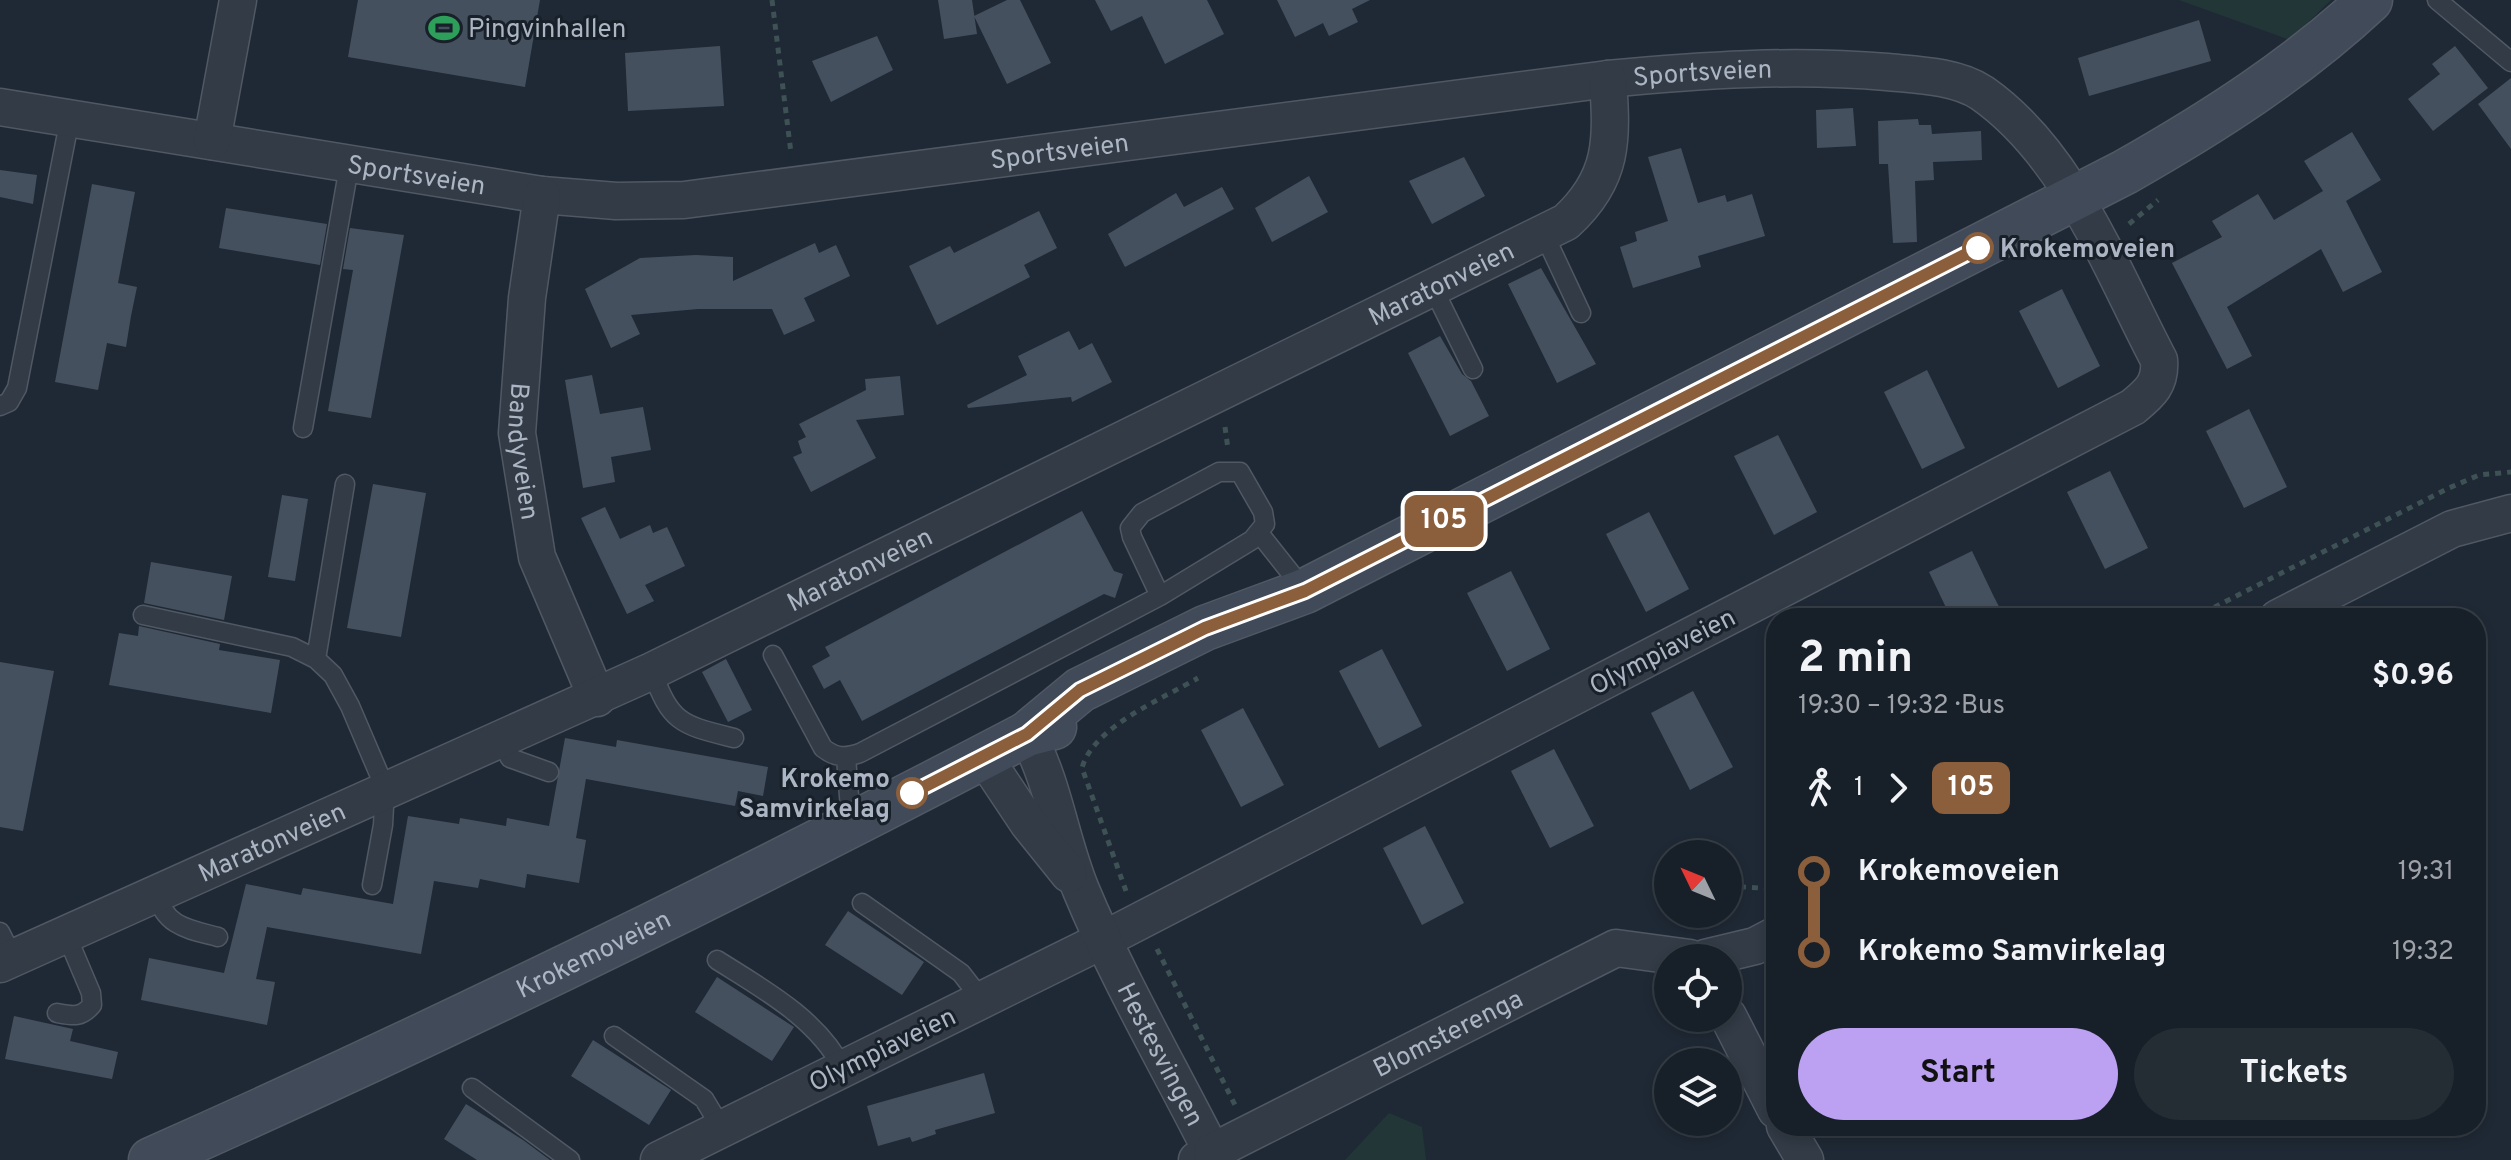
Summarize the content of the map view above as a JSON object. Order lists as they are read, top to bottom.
{
  "streets": {
    "main road": ["Krokemoveien"],
    "street": [
      "Sportsveien",
      "Maratonveien",
      "Bandyveien",
      "Olympiaveien",
      "Blomsterenga",
      "Hestesvingen"
    ]
  },
  "crossings": [
    ["Sportsveien", "Maratonveien"],
    ["Sportsveien", "Bandyveien"],
    ["Sportsveien", "Olympiaveien"],
    ["Sportsveien", "Krokemoveien"],
    ["Maratonveien", "Bandyveien"],
    ["Olympiaveien", "Krokemoveien"],
    ["Olympiaveien", "Hestesvingen"],
    ["Blomsterenga", "Hestesvingen"]
  ],
  "places": {
    "sports": ["Pingvinhallen"],
    "other": ["Krokemoveien", "Krokemo Samvirkelag"]
  },
  "lines": ["bus line 105"],
  "north": "top left",
  "page": {
    "on_map": "105",
    "heading": ["2 min", "19:30 – 19:32 · Bus", "$0.96"],
    "legs": ["1", "105"],
    "list": [
      {
        "name": "Krokemoveien",
        "value": "19:31"
      },
      {
        "name": "Krokemo Samvirkelag",
        "value": "19:32"
      }
    ],
    "buttons": ["Start", "Tickets"]
  }
}
